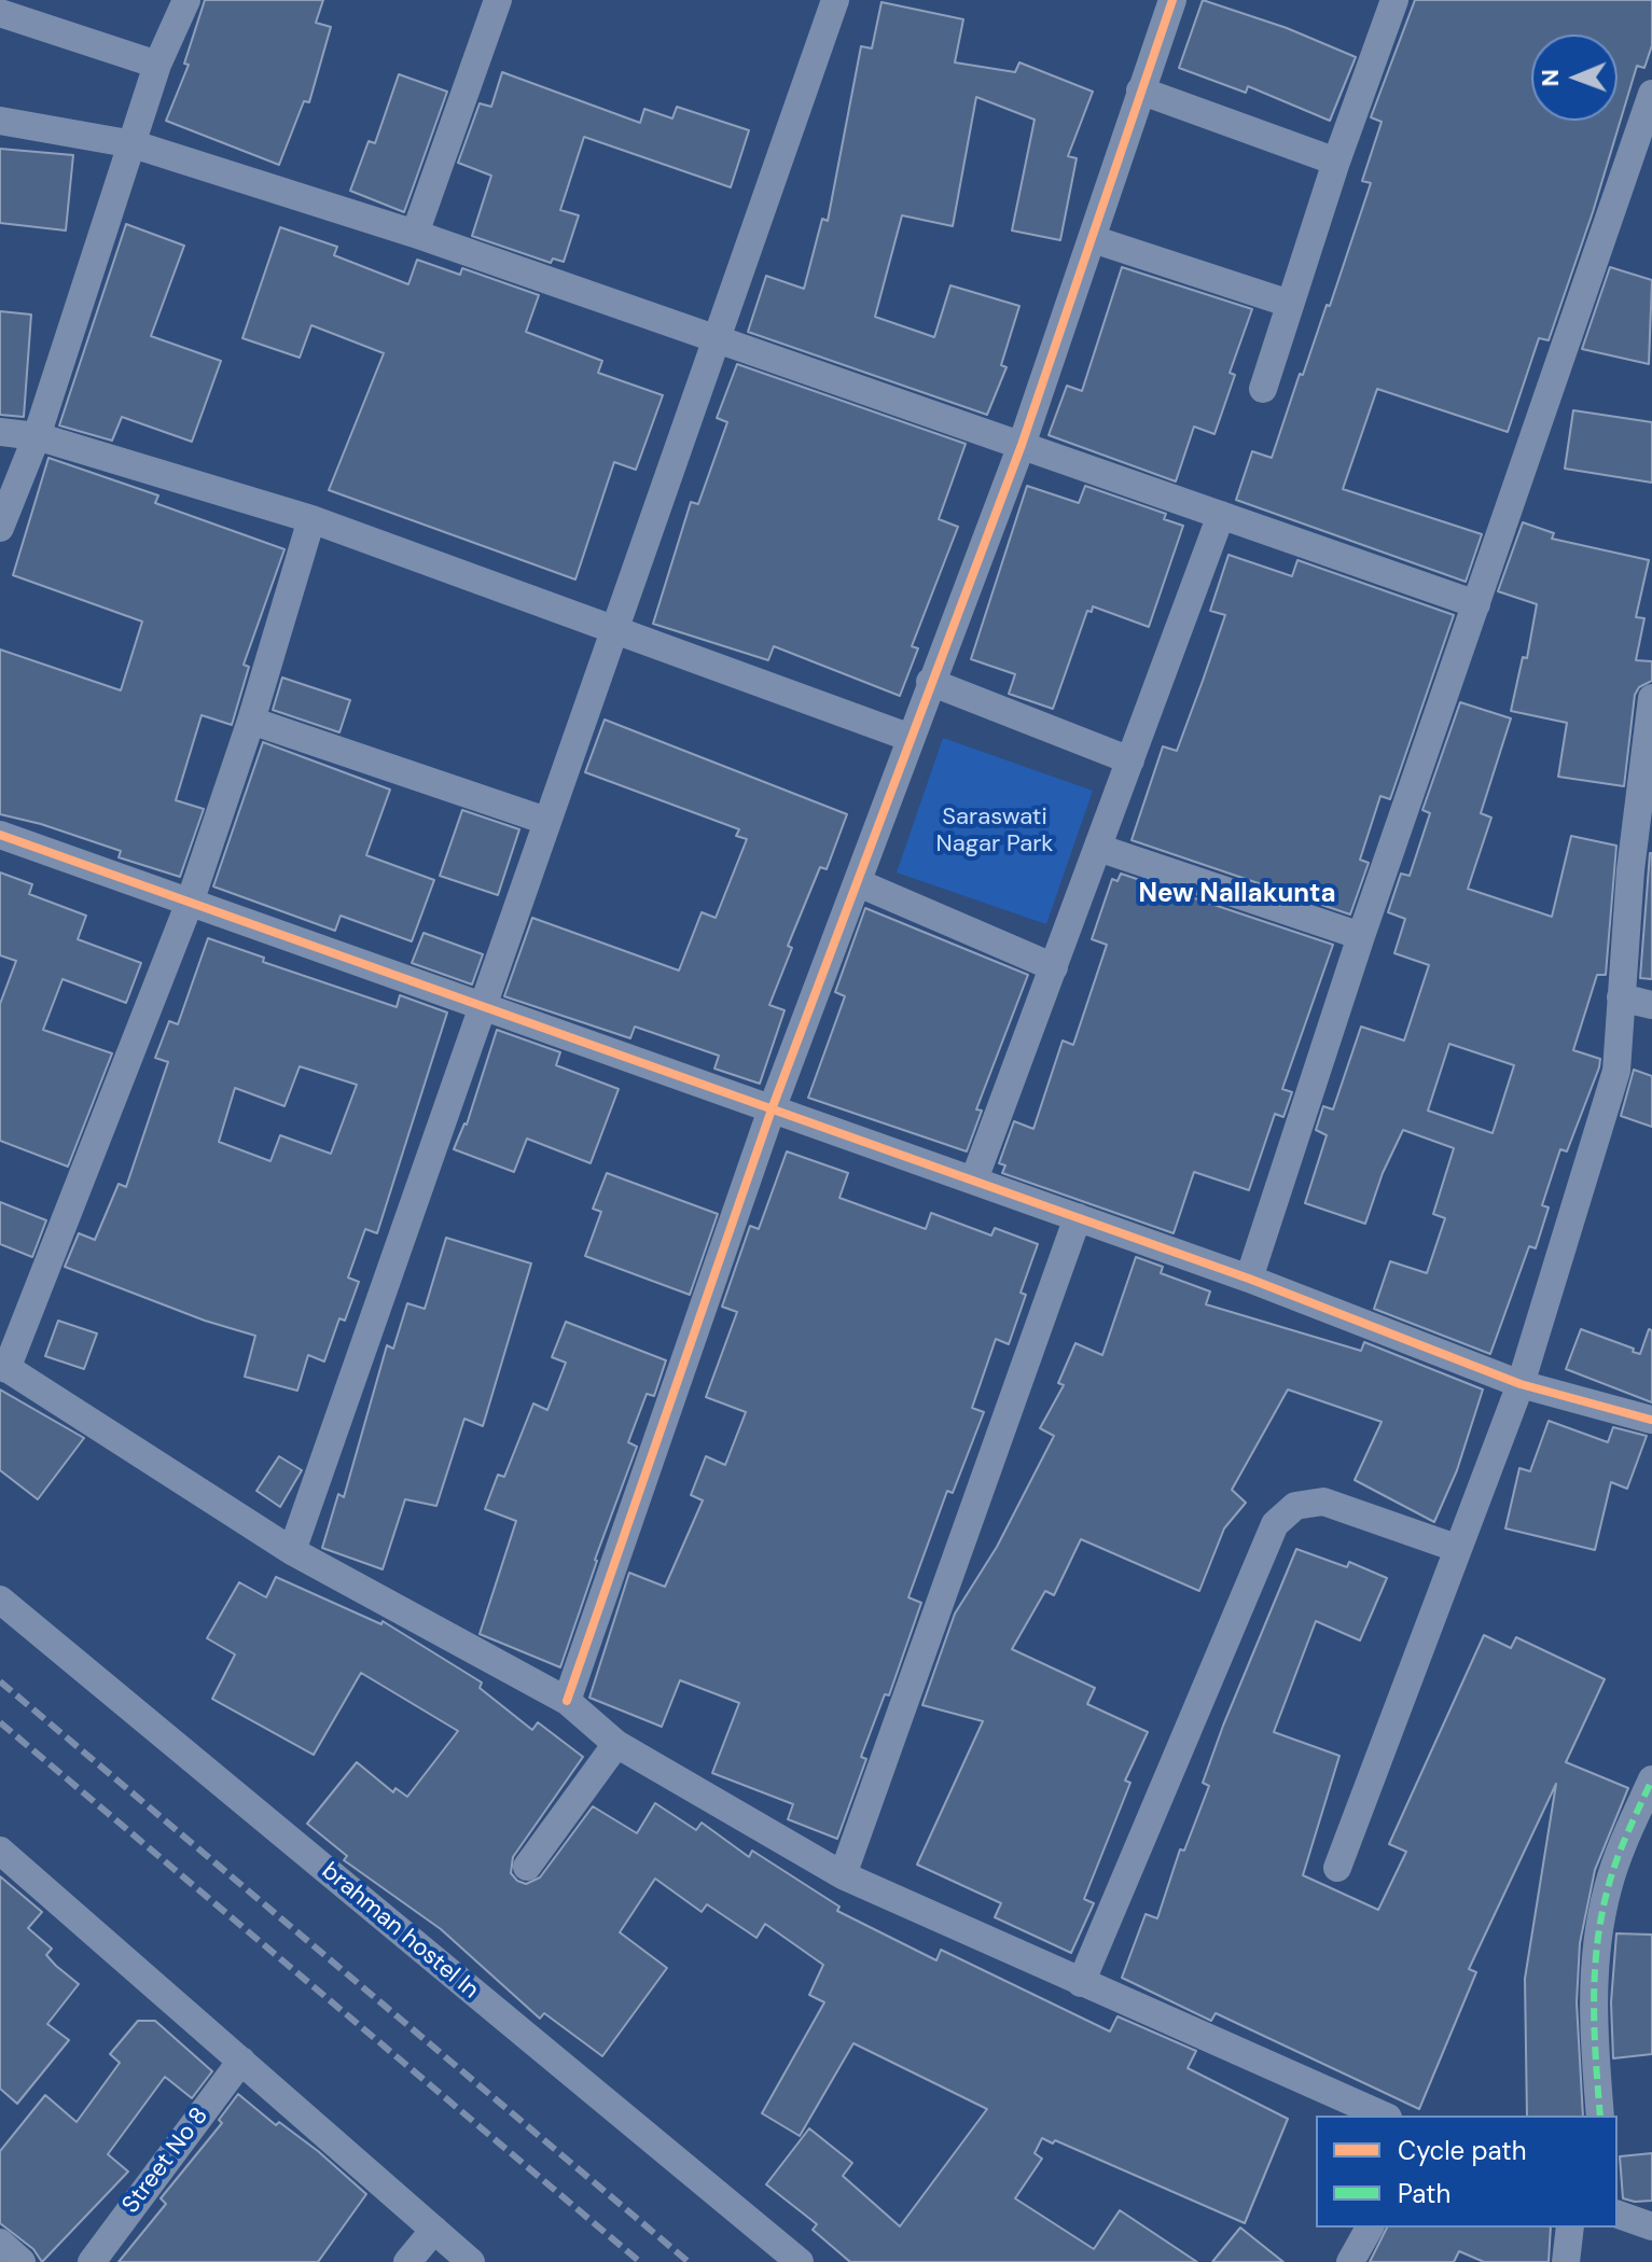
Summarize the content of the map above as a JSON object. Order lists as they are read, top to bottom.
{
  "streets": {
    "street": ["brahman hostel ln", "Street No 8"]
  },
  "districts": ["New Nallakunta"],
  "parks": ["Saraswati Nagar Park"],
  "legend": ["Cycle path", "Path"],
  "north": "left"
}
